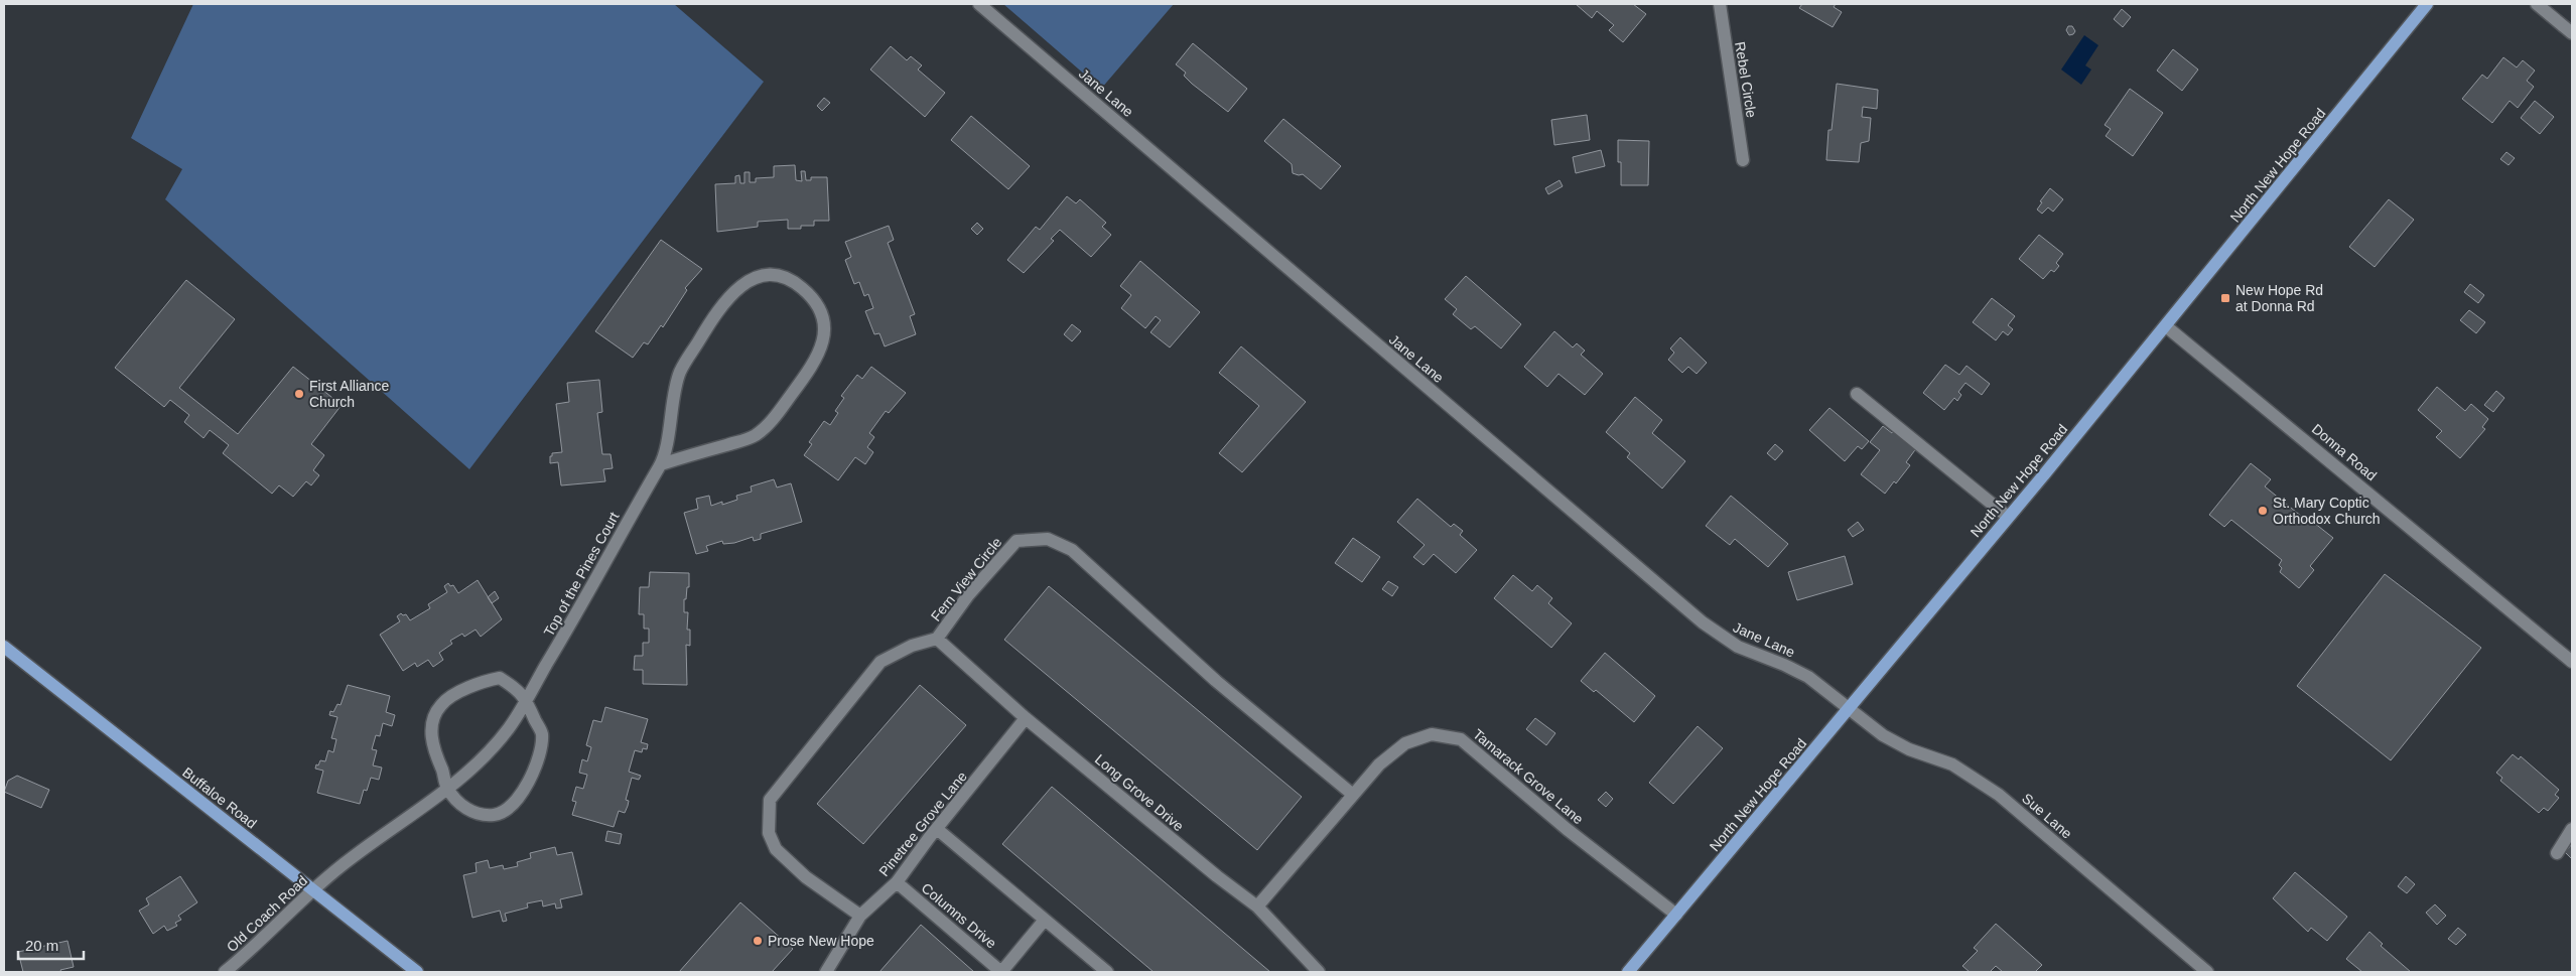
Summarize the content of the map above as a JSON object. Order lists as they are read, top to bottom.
{
  "streets": {
    "main road": ["North New Hope Road", "Buffaloe Road"],
    "street": [
      "Rebel Circle",
      "Jane Lane",
      "Donna Road",
      "Top of the Pines Court",
      "Fern View Circle",
      "Tamarack Grove Lane",
      "Long Grove Drive",
      "Sue Lane",
      "Pinetree Grove Lane",
      "Old Coach Road",
      "Columns Drive"
    ]
  },
  "crossings": [
    ["Jane Lane", "North New Hope Road"],
    ["Jane Lane", "Sue Lane"],
    ["North New Hope Road", "Donna Road"],
    ["North New Hope Road", "Tamarack Grove Lane"],
    ["North New Hope Road", "Sue Lane"],
    ["Top of the Pines Court", "Old Coach Road"],
    ["Fern View Circle", "Tamarack Grove Lane"],
    ["Fern View Circle", "Long Grove Drive"],
    ["Fern View Circle", "Pinetree Grove Lane"],
    ["Tamarack Grove Lane", "Long Grove Drive"],
    ["Long Grove Drive", "Pinetree Grove Lane"],
    ["Buffaloe Road", "Old Coach Road"],
    ["Pinetree Grove Lane", "Columns Drive"]
  ],
  "places": {
    "transit": ["New Hope Rd at Donna Rd"],
    "other": ["First Alliance Church", "St. Mary Coptic Orthodox Church", "Prose New Hope"]
  },
  "scale_bar": "20 m"
}
